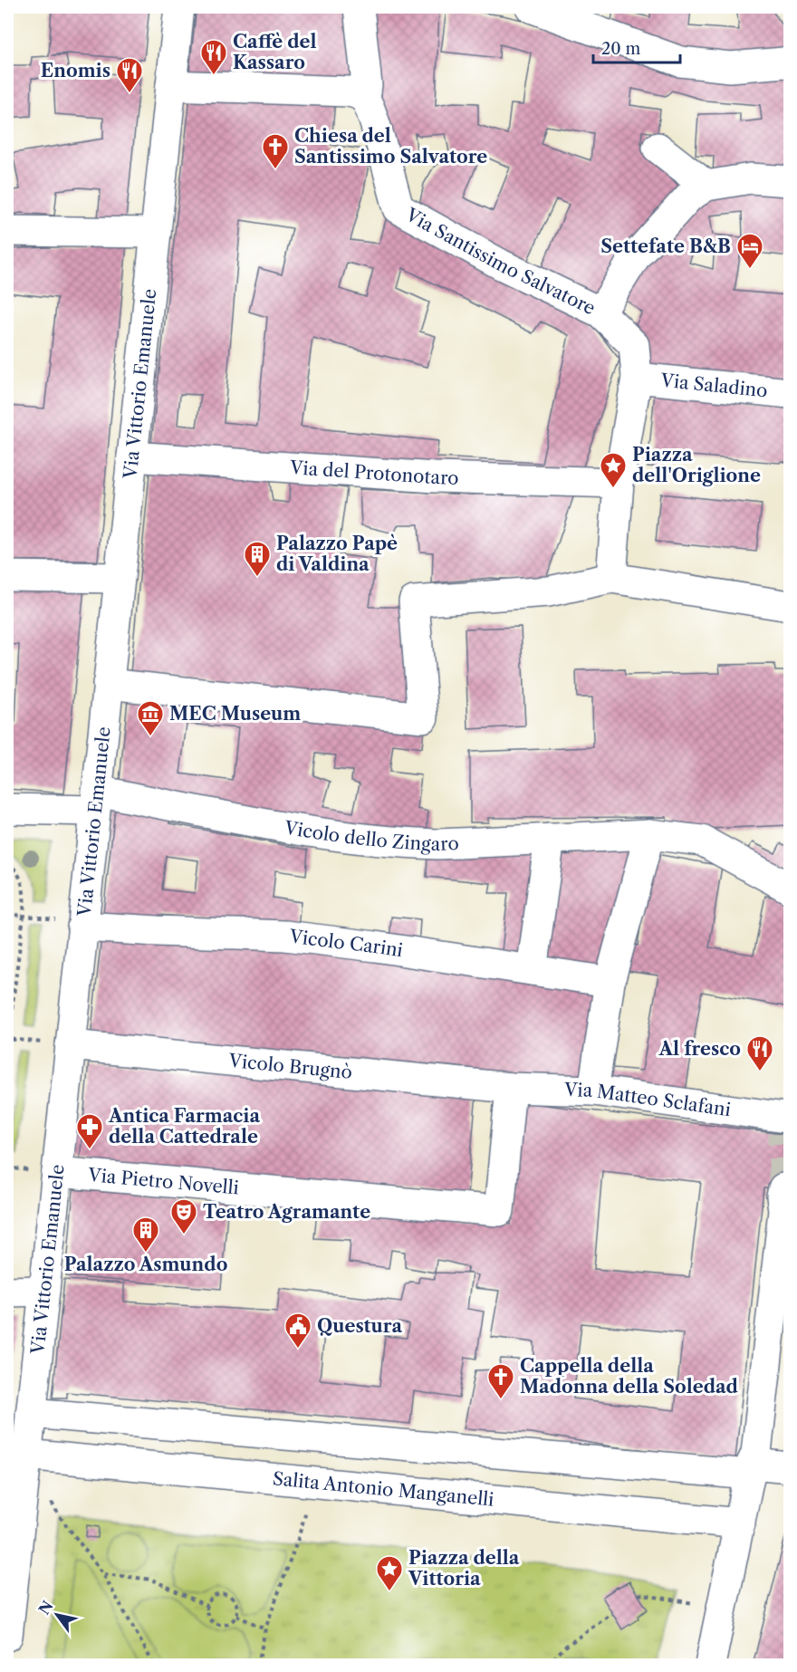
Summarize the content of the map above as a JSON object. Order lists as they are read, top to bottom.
{
  "streets": {
    "street": [
      "Via Santissimo Salvatore",
      "Via Vittorio Emanuele",
      "Via Saladino",
      "Via del Protonotaro",
      "Vicolo dello Zingaro",
      "Vicolo Carini",
      "Vicolo Brugnò",
      "Via Matteo Sclafani",
      "Via Pietro Novelli",
      "Salita Antonio Manganelli"
    ]
  },
  "crossings": [
    ["Via Santissimo Salvatore", "Via Saladino"],
    ["Via Santissimo Salvatore", "Via del Protonotaro"],
    ["Via Vittorio Emanuele", "Via del Protonotaro"],
    ["Via Vittorio Emanuele", "Vicolo dello Zingaro"],
    ["Via Vittorio Emanuele", "Vicolo Carini"],
    ["Via Vittorio Emanuele", "Vicolo Brugnò"],
    ["Via Vittorio Emanuele", "Via Pietro Novelli"],
    ["Via Vittorio Emanuele", "Salita Antonio Manganelli"],
    ["Vicolo Brugnò", "Via Matteo Sclafani"],
    ["Vicolo Brugnò", "Via Pietro Novelli"],
    ["Via Matteo Sclafani", "Via Pietro Novelli"]
  ],
  "places": {
    "restaurant": ["Caffè del Kassaro", "Enomis", "Al fresco"],
    "church": ["Chiesa del Santissimo Salvatore", "Cappella della Madonna della Soledad"],
    "hotel": ["Settefate B&B"],
    "place": ["Piazza dell'Origlione", "Piazza della Vittoria"],
    "building": ["Palazzo Papè di Valdina", "Palazzo Asmundo"],
    "museum": ["MEC Museum"],
    "pharmacy": ["Antica Farmacia della Cattedrale"],
    "theatre": ["Teatro Agramante"],
    "public building": ["Questura"]
  },
  "scale_bar": "20 m",
  "north": "top left"
}
